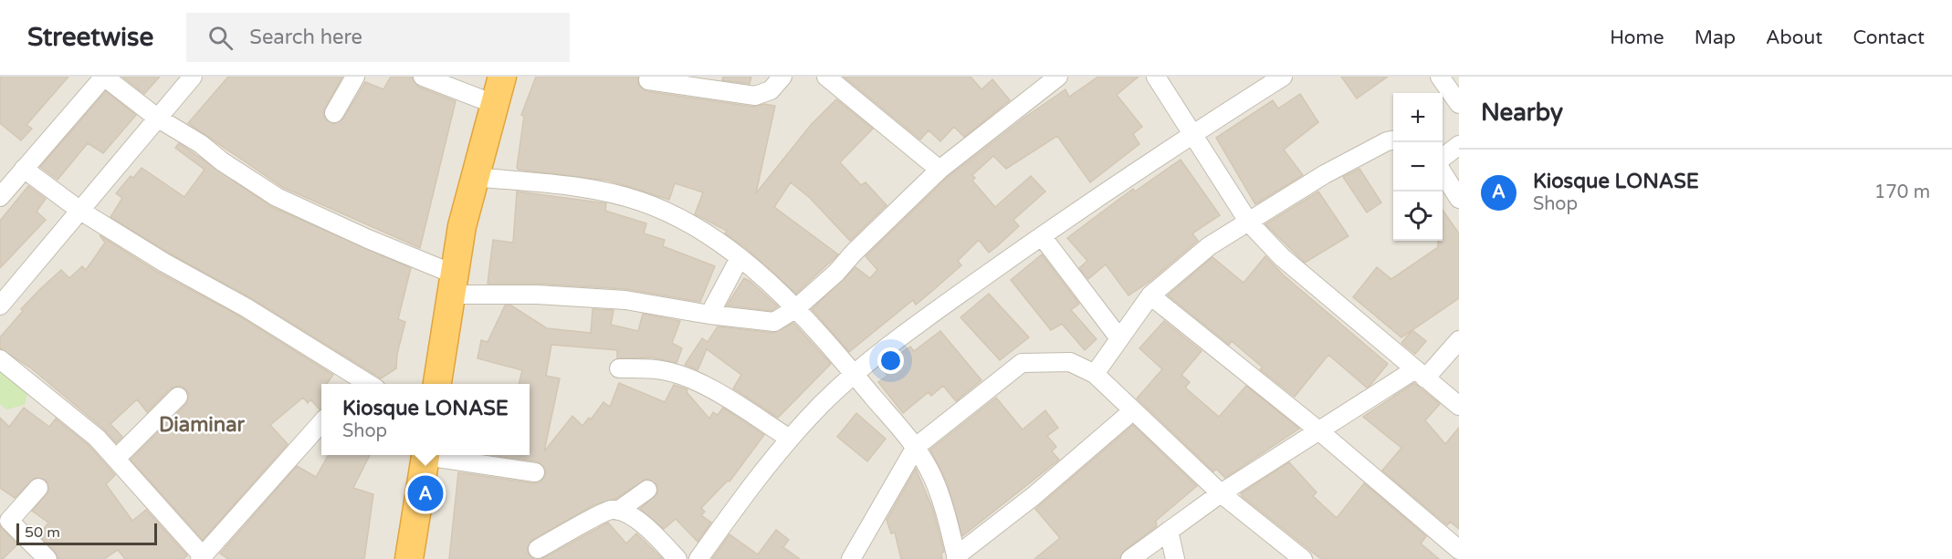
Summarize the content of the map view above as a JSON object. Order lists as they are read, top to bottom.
{
  "districts": ["Diaminar"],
  "scale_bar": "50 m",
  "page": {
    "header": "Streetwise",
    "search": "Search here",
    "nav": [
      "Home",
      "Map",
      "About",
      "Contact"
    ],
    "heading": "Nearby",
    "map_buttons": ["+", "−"],
    "list": [
      {
        "mark": "A",
        "name": "Kiosque LONASE",
        "note": "Shop",
        "value": "170 m"
      }
    ],
    "popup": ["Kiosque LONASE", "Shop"],
    "pins": "A",
    "scale": "50 m"
  }
}
